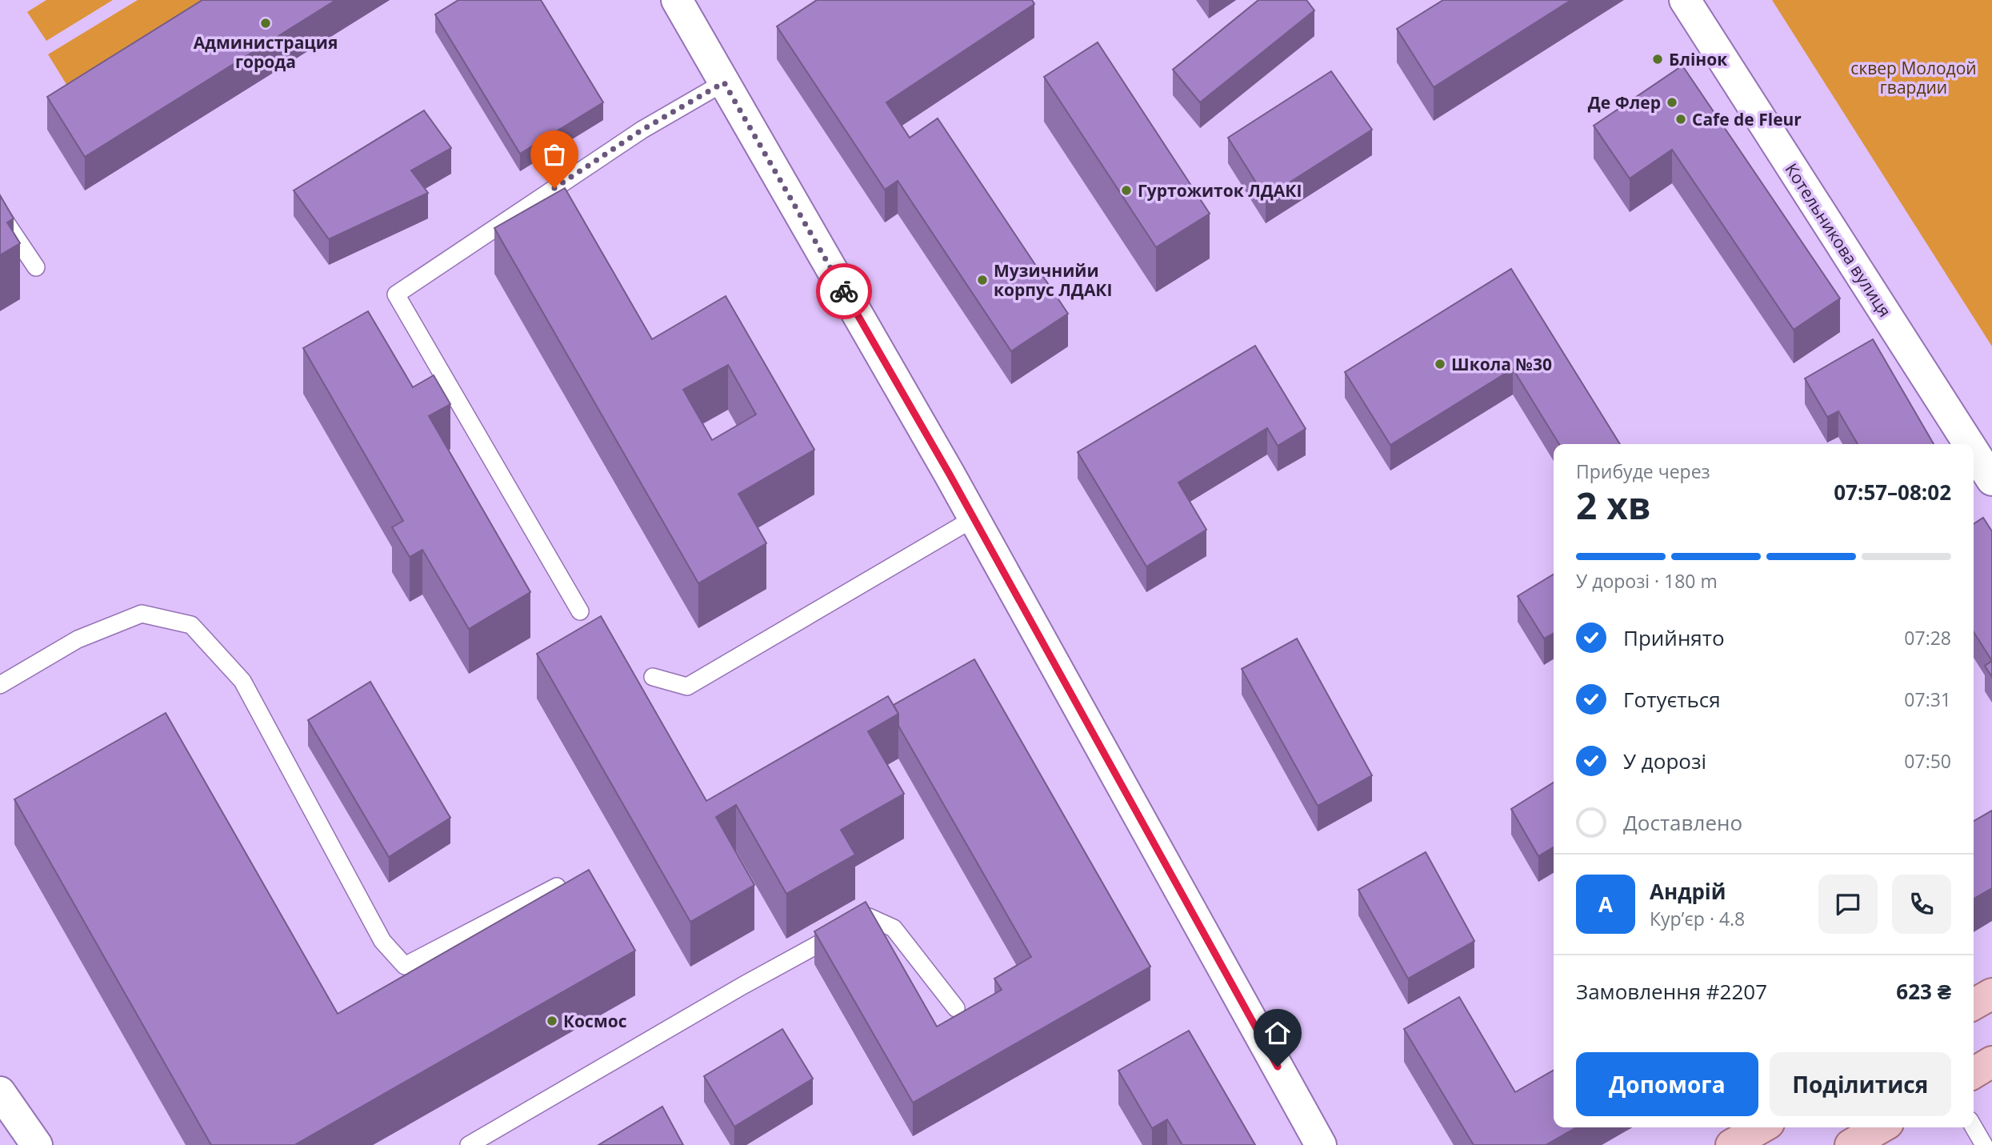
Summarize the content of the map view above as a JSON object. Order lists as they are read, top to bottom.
{
  "streets": {
    "street": ["Котельникова вулиця"]
  },
  "parks": ["сквер Молодой гвардии"],
  "places": [
    "Администрация города",
    "Блінок",
    "Де Флер",
    "Cafe de Fleur",
    "Гуртожиток ЛДАКІ",
    "Музичнийи корпус ЛДАКІ",
    "Школа №30",
    "Космос"
  ],
  "page": {
    "heading": ["2 хв", "Прибуде через", "07:57–08:02"],
    "panel": [
      "Андрій",
      "Кур’єр · 4.8",
      "Замовлення #2207",
      "623 ₴"
    ],
    "bar": "У дорозі · 180 m",
    "list": [
      ["Прийнято", "07:28"],
      ["Готується", "07:31"],
      ["У дорозі", "07:50"],
      "Доставлено"
    ],
    "round": "А",
    "buttons": ["Допомога", "Поділитися"]
  }
}
